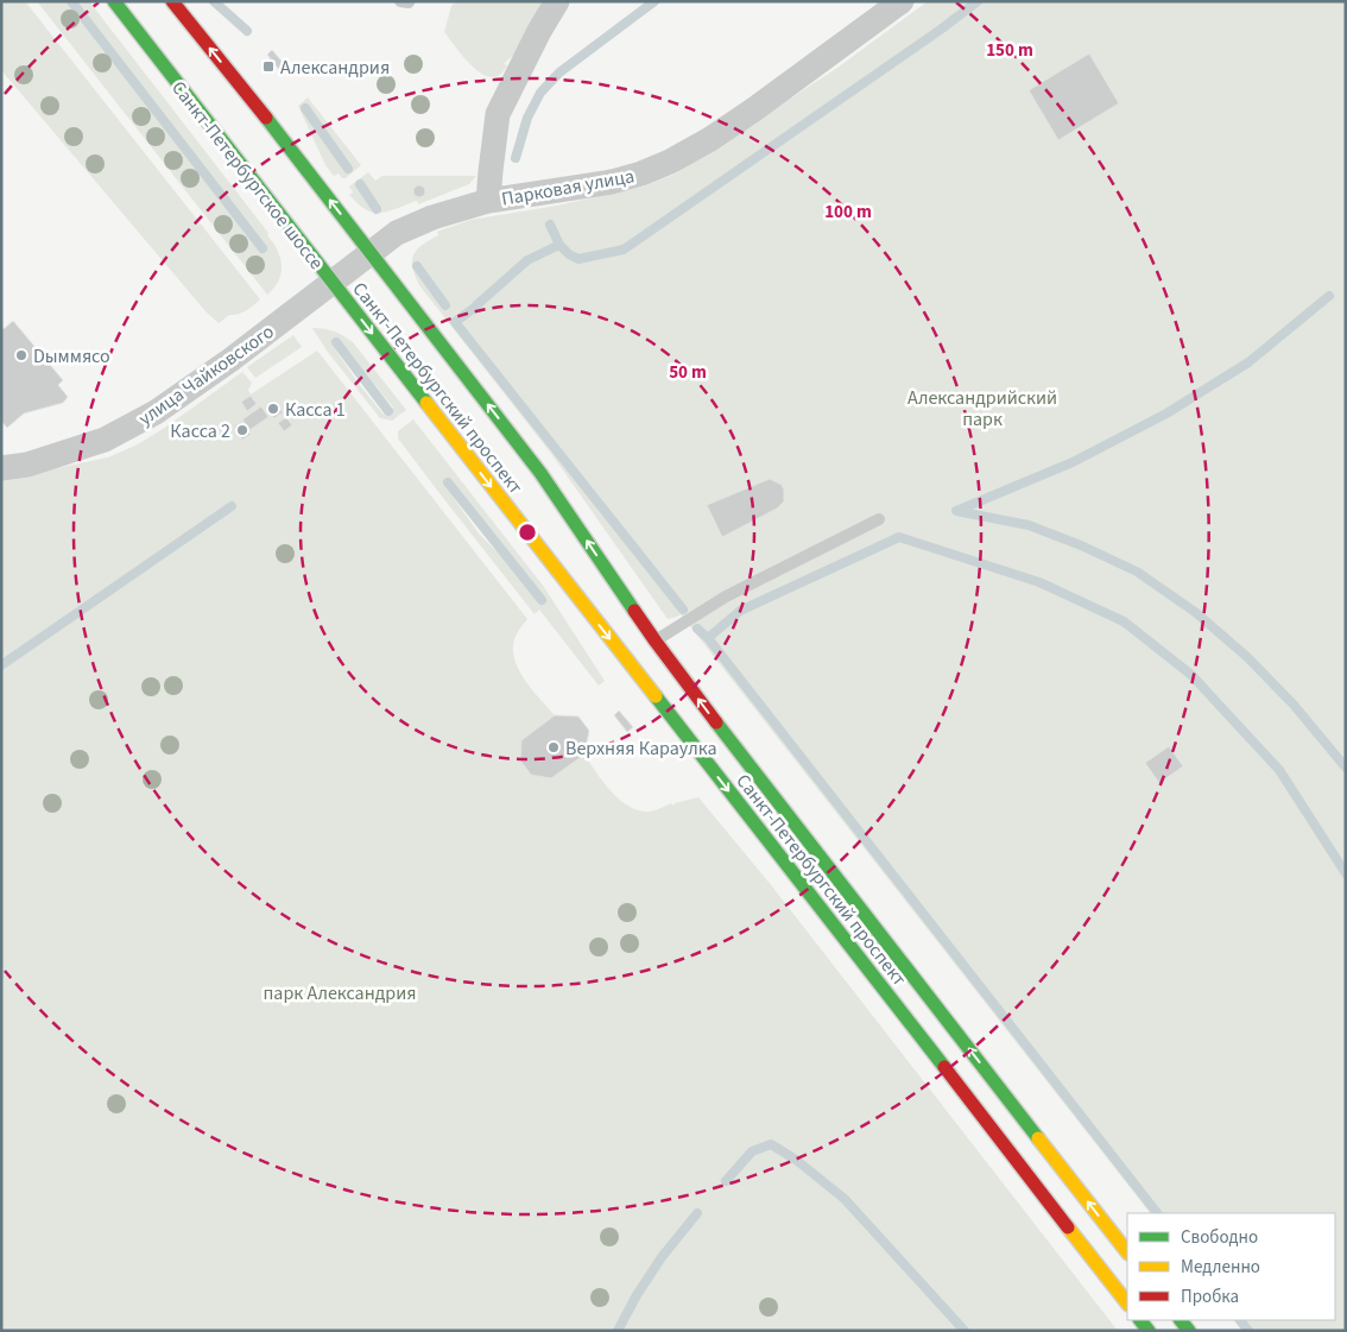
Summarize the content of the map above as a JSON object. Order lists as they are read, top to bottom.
{
  "streets": {
    "main road": ["Санкт-Петербургское шоссе", "Санкт-Петербургский проспект"],
    "street": ["Парковая улица", "улица Чайковского"]
  },
  "crossings": [
    ["Санкт-Петербургское шоссе", "Парковая улица"],
    ["Санкт-Петербургское шоссе", "улица Чайковского"],
    ["Санкт-Петербургское шоссе", "Санкт-Петербургский проспект"],
    ["Парковая улица", "Санкт-Петербургский проспект"],
    ["улица Чайковского", "Санкт-Петербургский проспект"]
  ],
  "parks": ["Александрийский парк", "парк Александрия"],
  "places": {
    "transit": ["Александрия"],
    "other": [
      "Dыммясо",
      "Касса 1",
      "Касса 2",
      "Верхняя Караулка"
    ]
  },
  "legend": ["Свободно", "Медленно", "Пробка"],
  "rings": ["150 m", "100 m", "50 m"]
}
